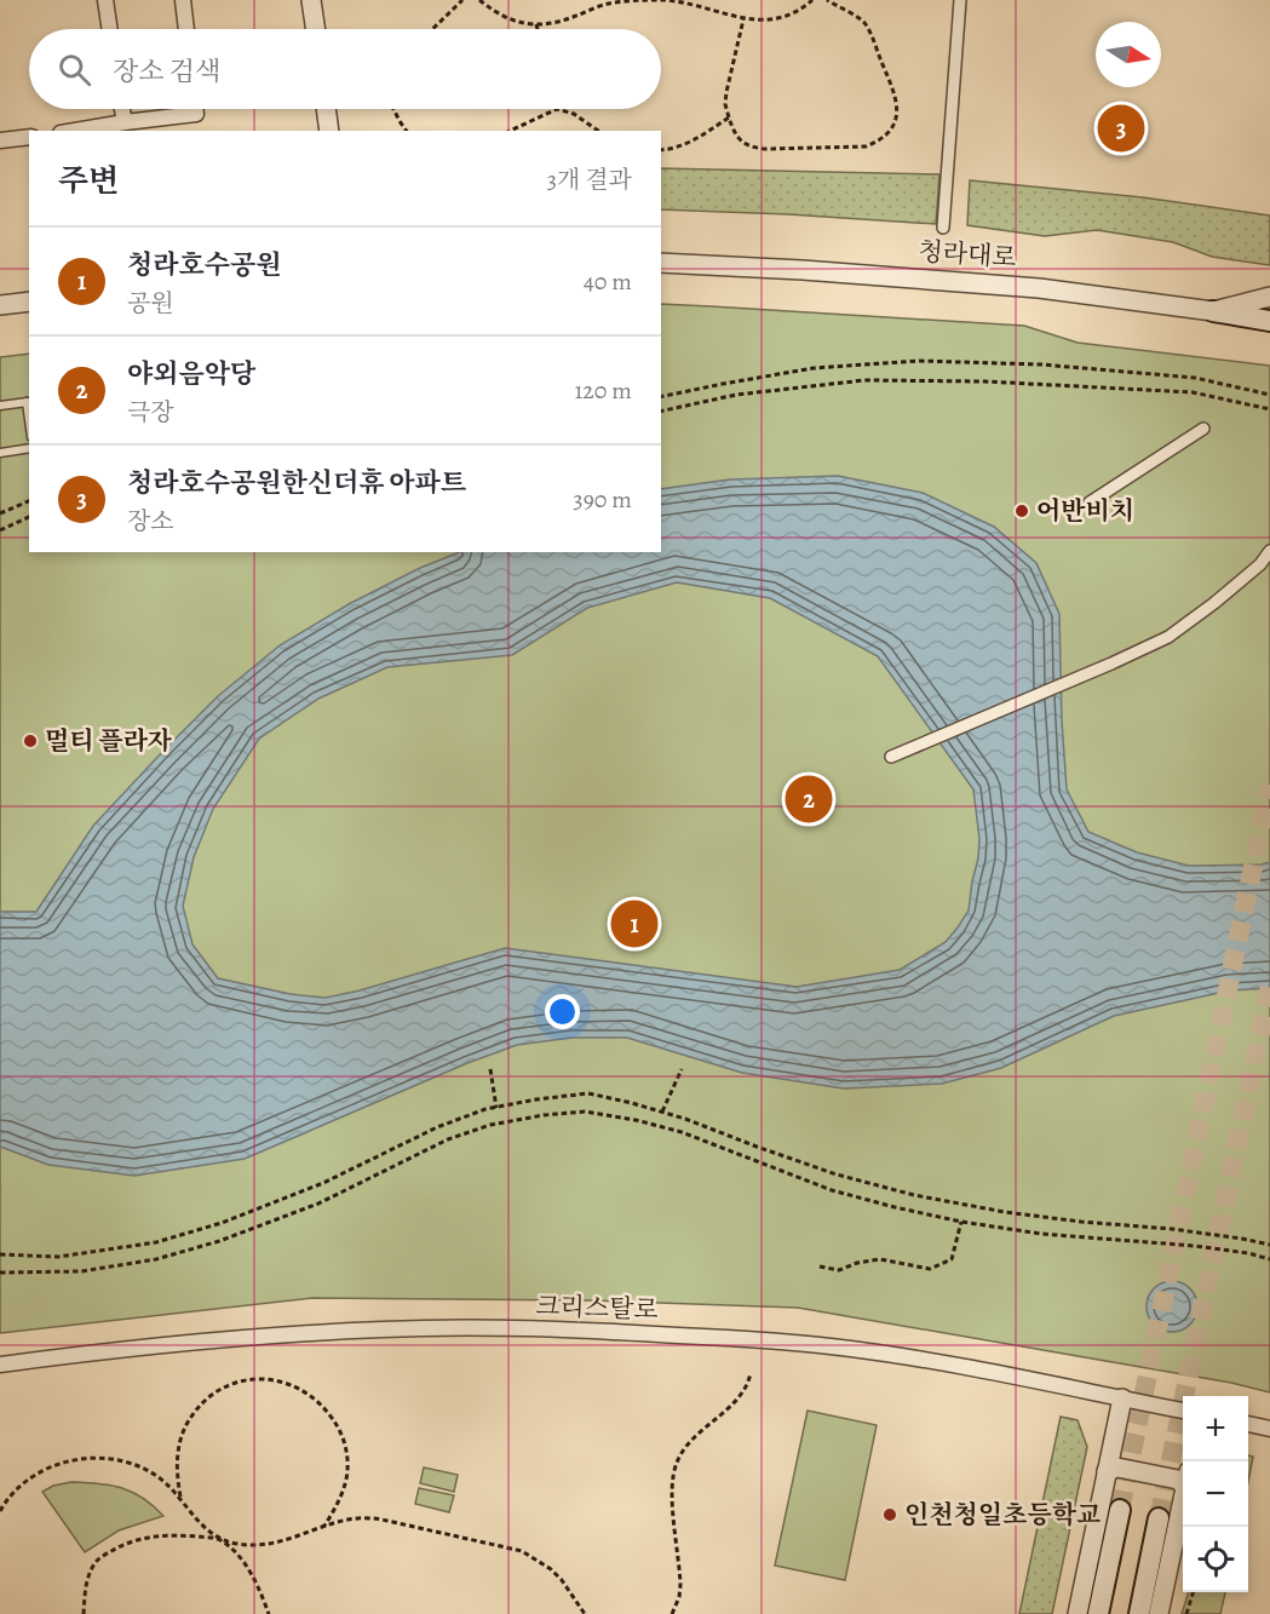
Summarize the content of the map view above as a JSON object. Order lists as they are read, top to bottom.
{
  "streets": {
    "main road": ["청라대로"],
    "street": ["크리스탈로"]
  },
  "places": ["어반비치", "멀티 플라자", "인천청일초등학교"],
  "north": "right",
  "page": {
    "search": "장소 검색",
    "pins": ["3", "2", "1"],
    "heading": ["주변", "3개 결과"],
    "list": [
      {
        "mark": "1",
        "name": "청라호수공원",
        "note": "공원",
        "value": "40 m"
      },
      {
        "mark": "2",
        "name": "야외음악당",
        "note": "극장",
        "value": "120 m"
      },
      {
        "mark": "3",
        "name": "청라호수공원한신더휴 아파트",
        "note": "장소",
        "value": "390 m"
      }
    ],
    "map_buttons": ["+", "−"]
  }
}
